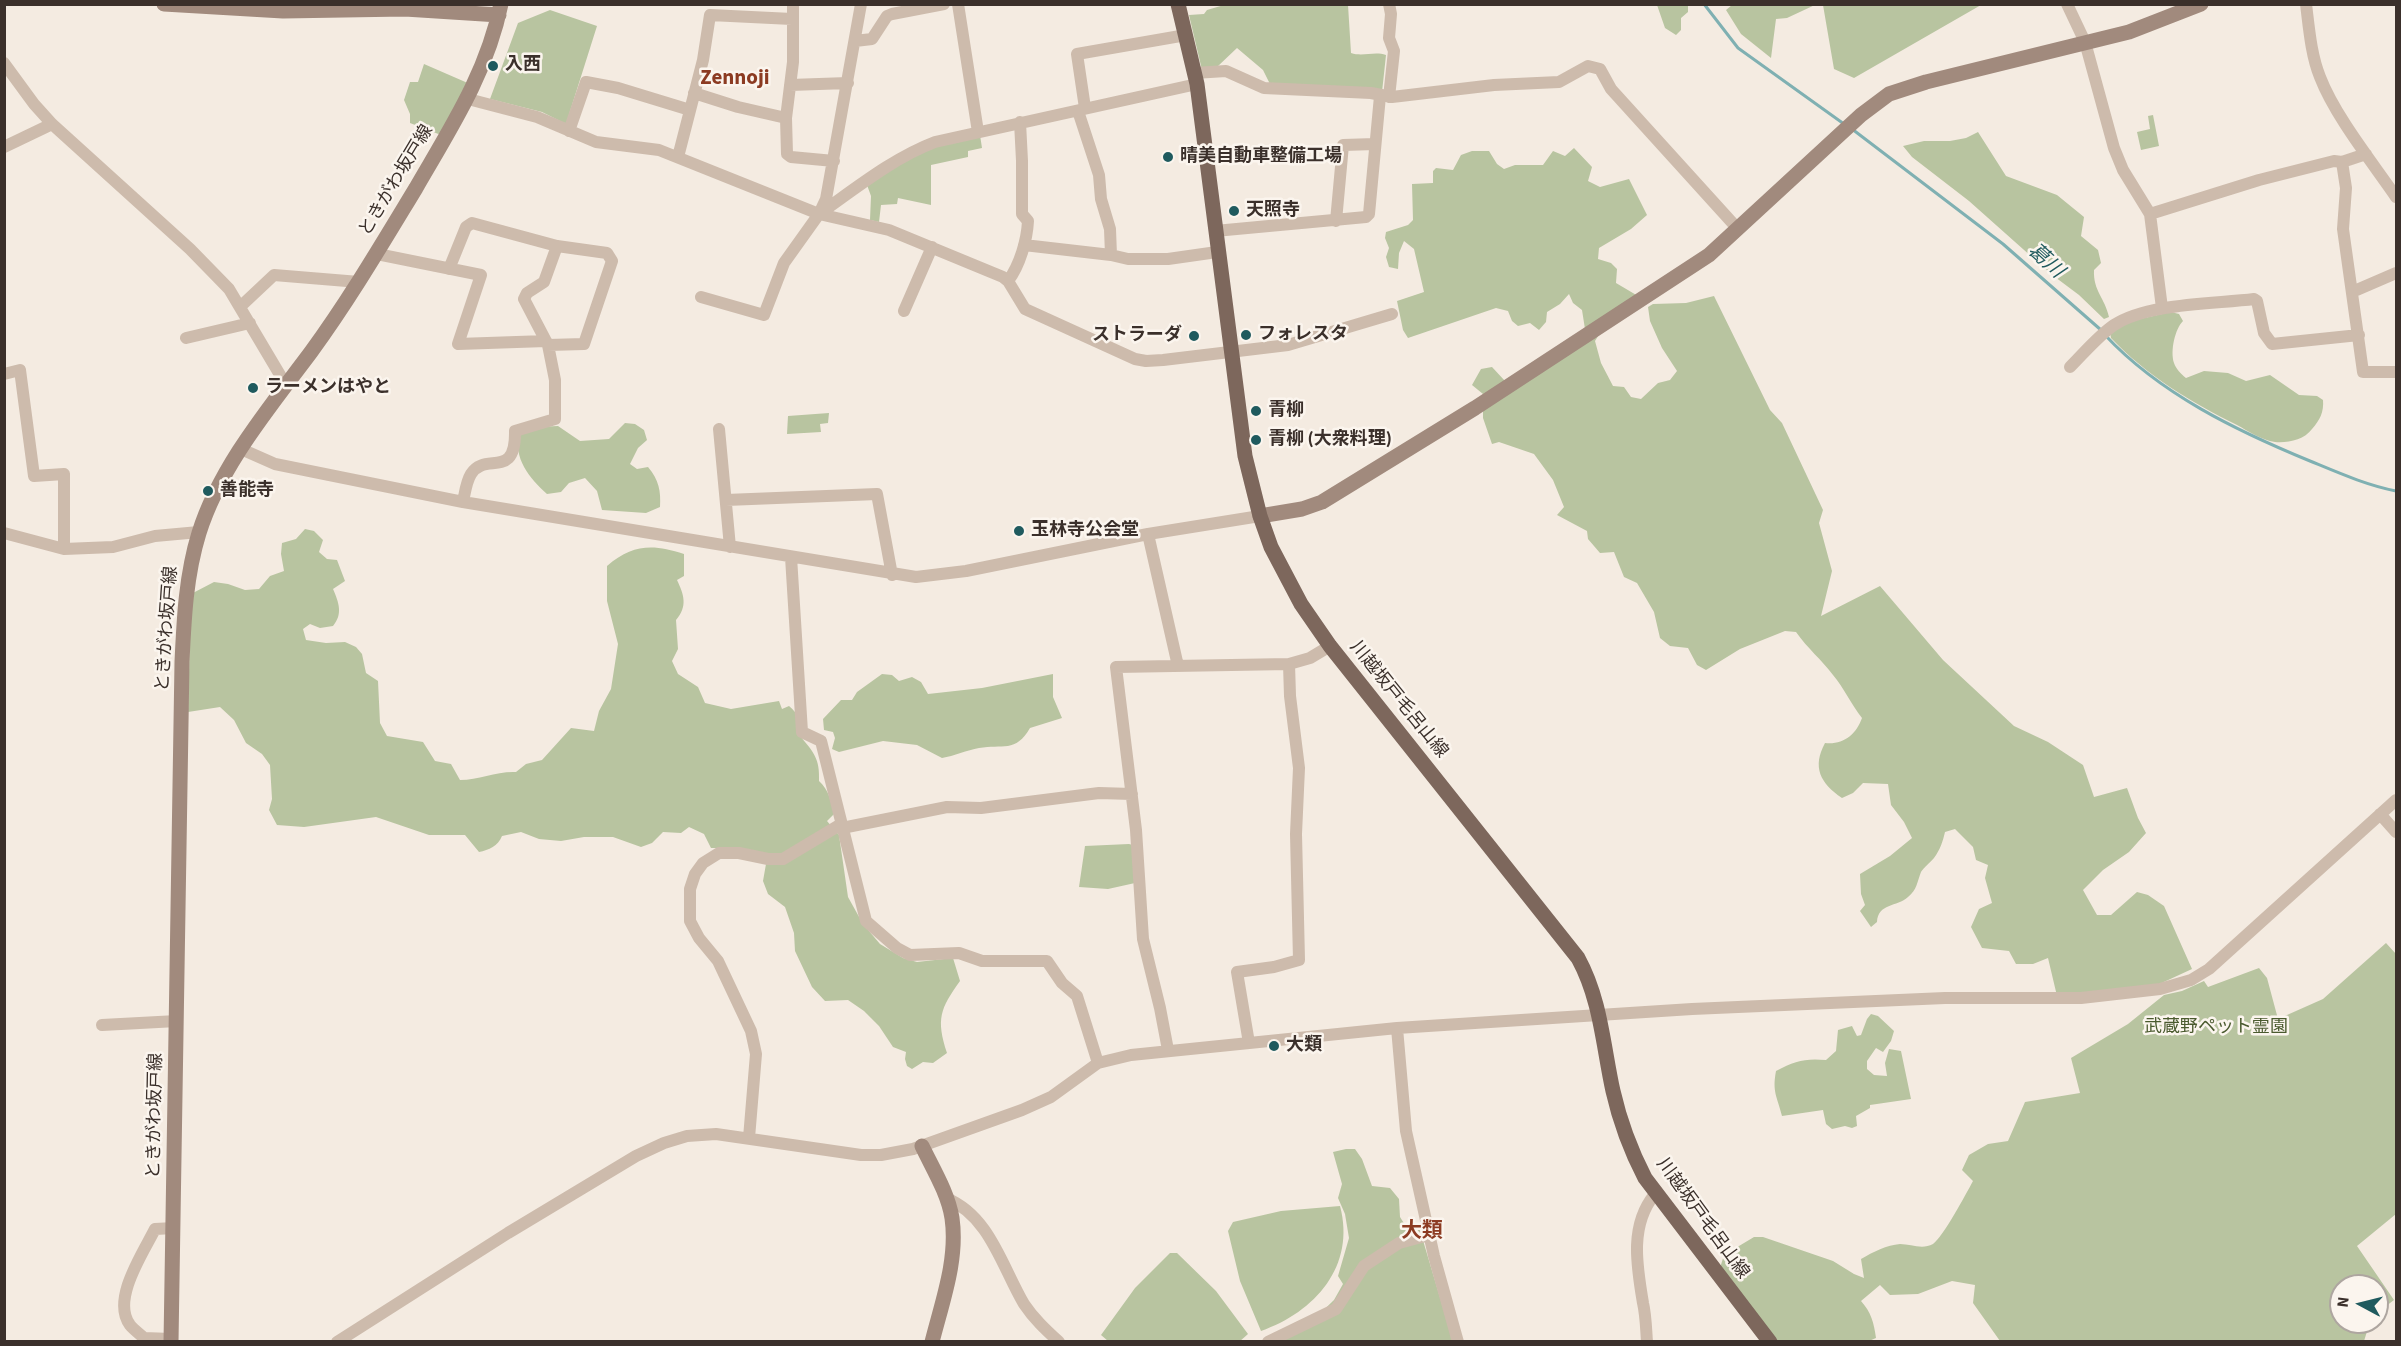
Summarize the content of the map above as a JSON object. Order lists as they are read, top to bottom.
{
  "streets": {
    "main road": ["川越坂戸毛呂山線"],
    "street": ["ときがわ坂戸線"]
  },
  "districts": ["Zennoji", "大類"],
  "water": ["葛川"],
  "parks": ["武蔵野ペット霊園"],
  "places": [
    "入西",
    "晴美自動車整備工場",
    "天照寺",
    "フォレスタ",
    "ストラーダ",
    "ラーメンはやと",
    "青柳",
    "青柳 (大衆料理)",
    "善能寺",
    "玉林寺公会堂",
    "大類"
  ],
  "north": "left"
}
